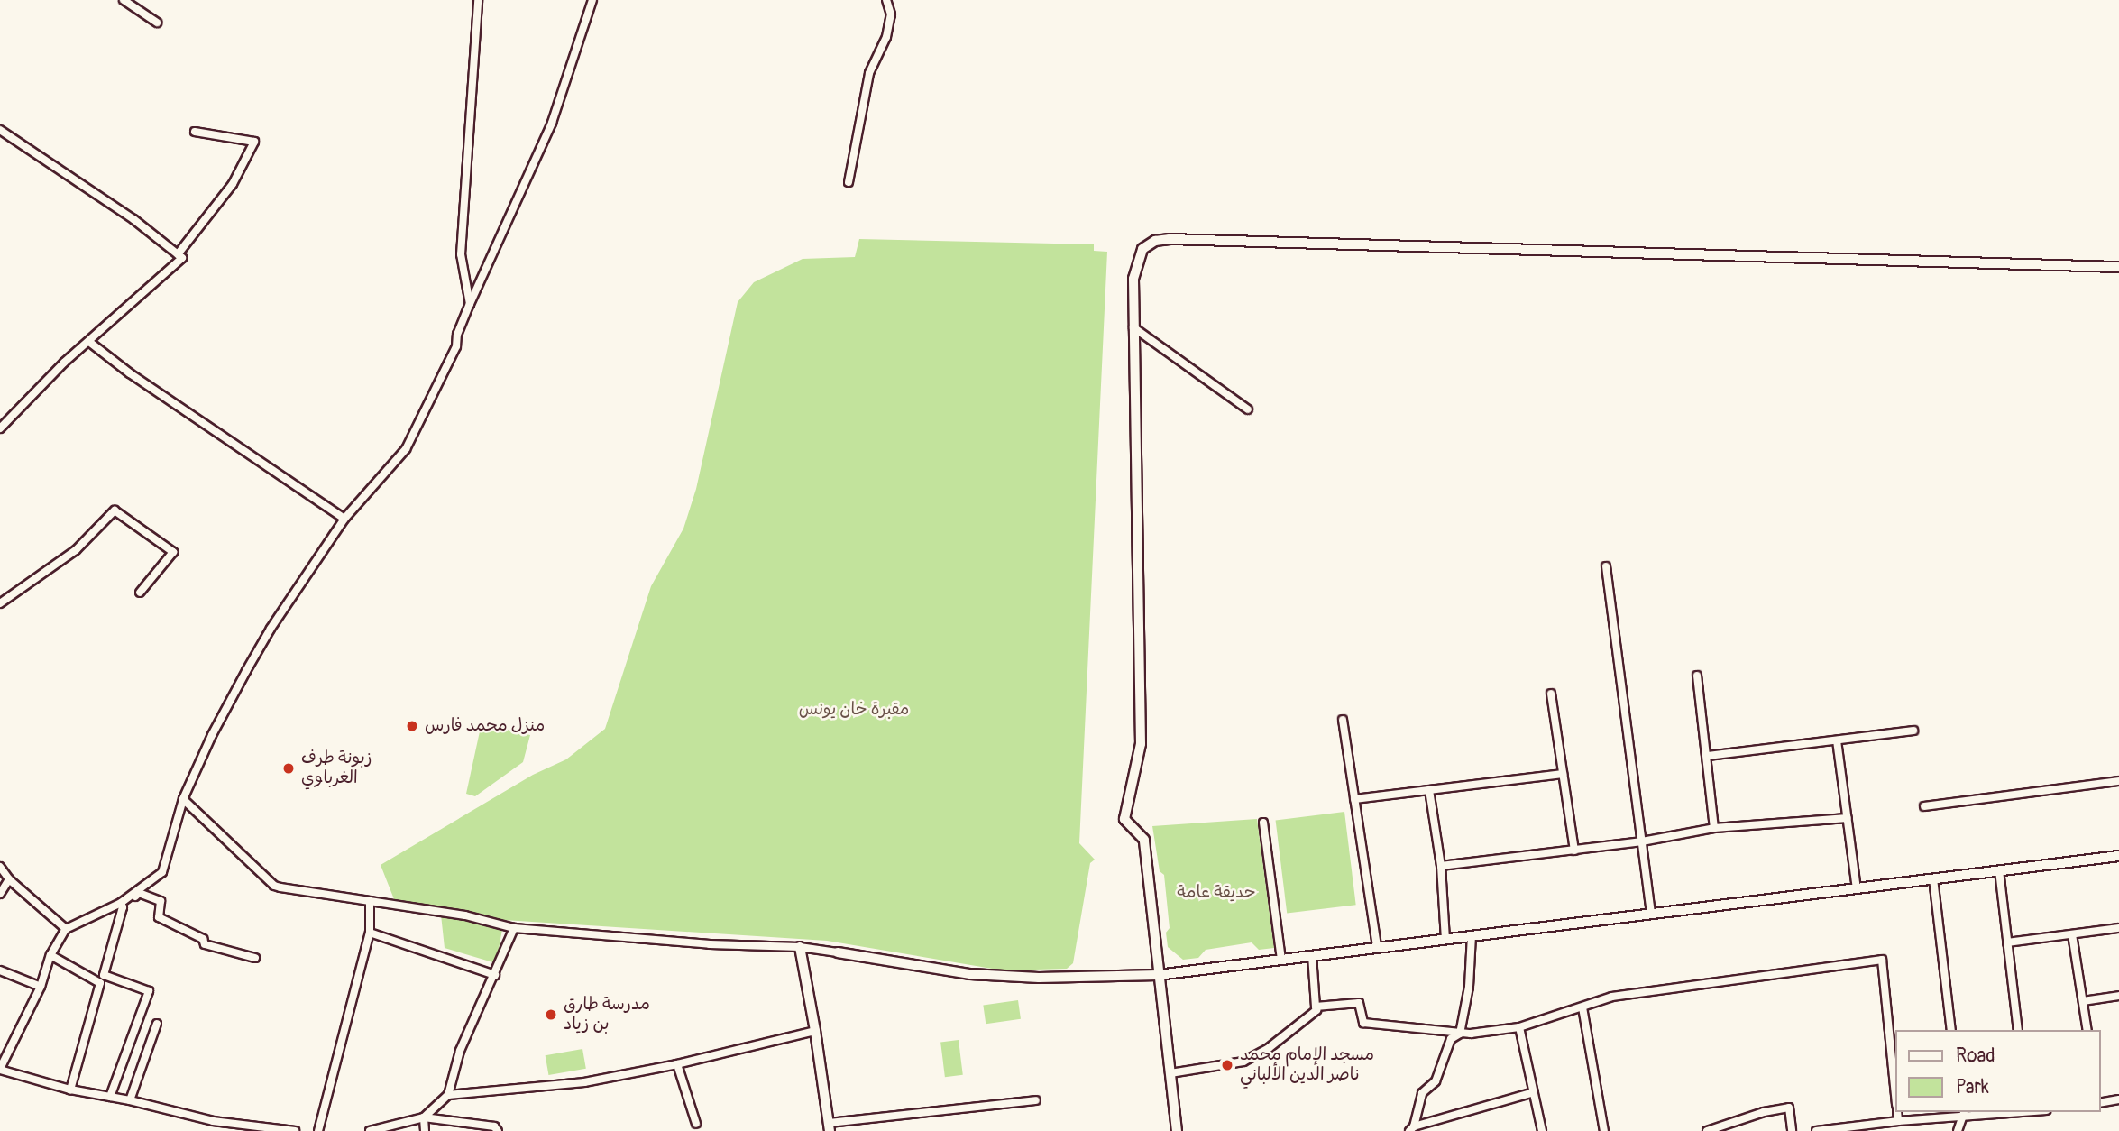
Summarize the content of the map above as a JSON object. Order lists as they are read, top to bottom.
{
  "parks": ["مقبرة خان يونس", "حديقة عامة"],
  "places": [
    "منزل محمد فارس",
    "زبونة طرف الغرباوي",
    "مدرسة طارق بن زياد",
    "مسجد الإمام محمد ناصر الدين الألباني"
  ],
  "legend": ["Road", "Park"]
}
